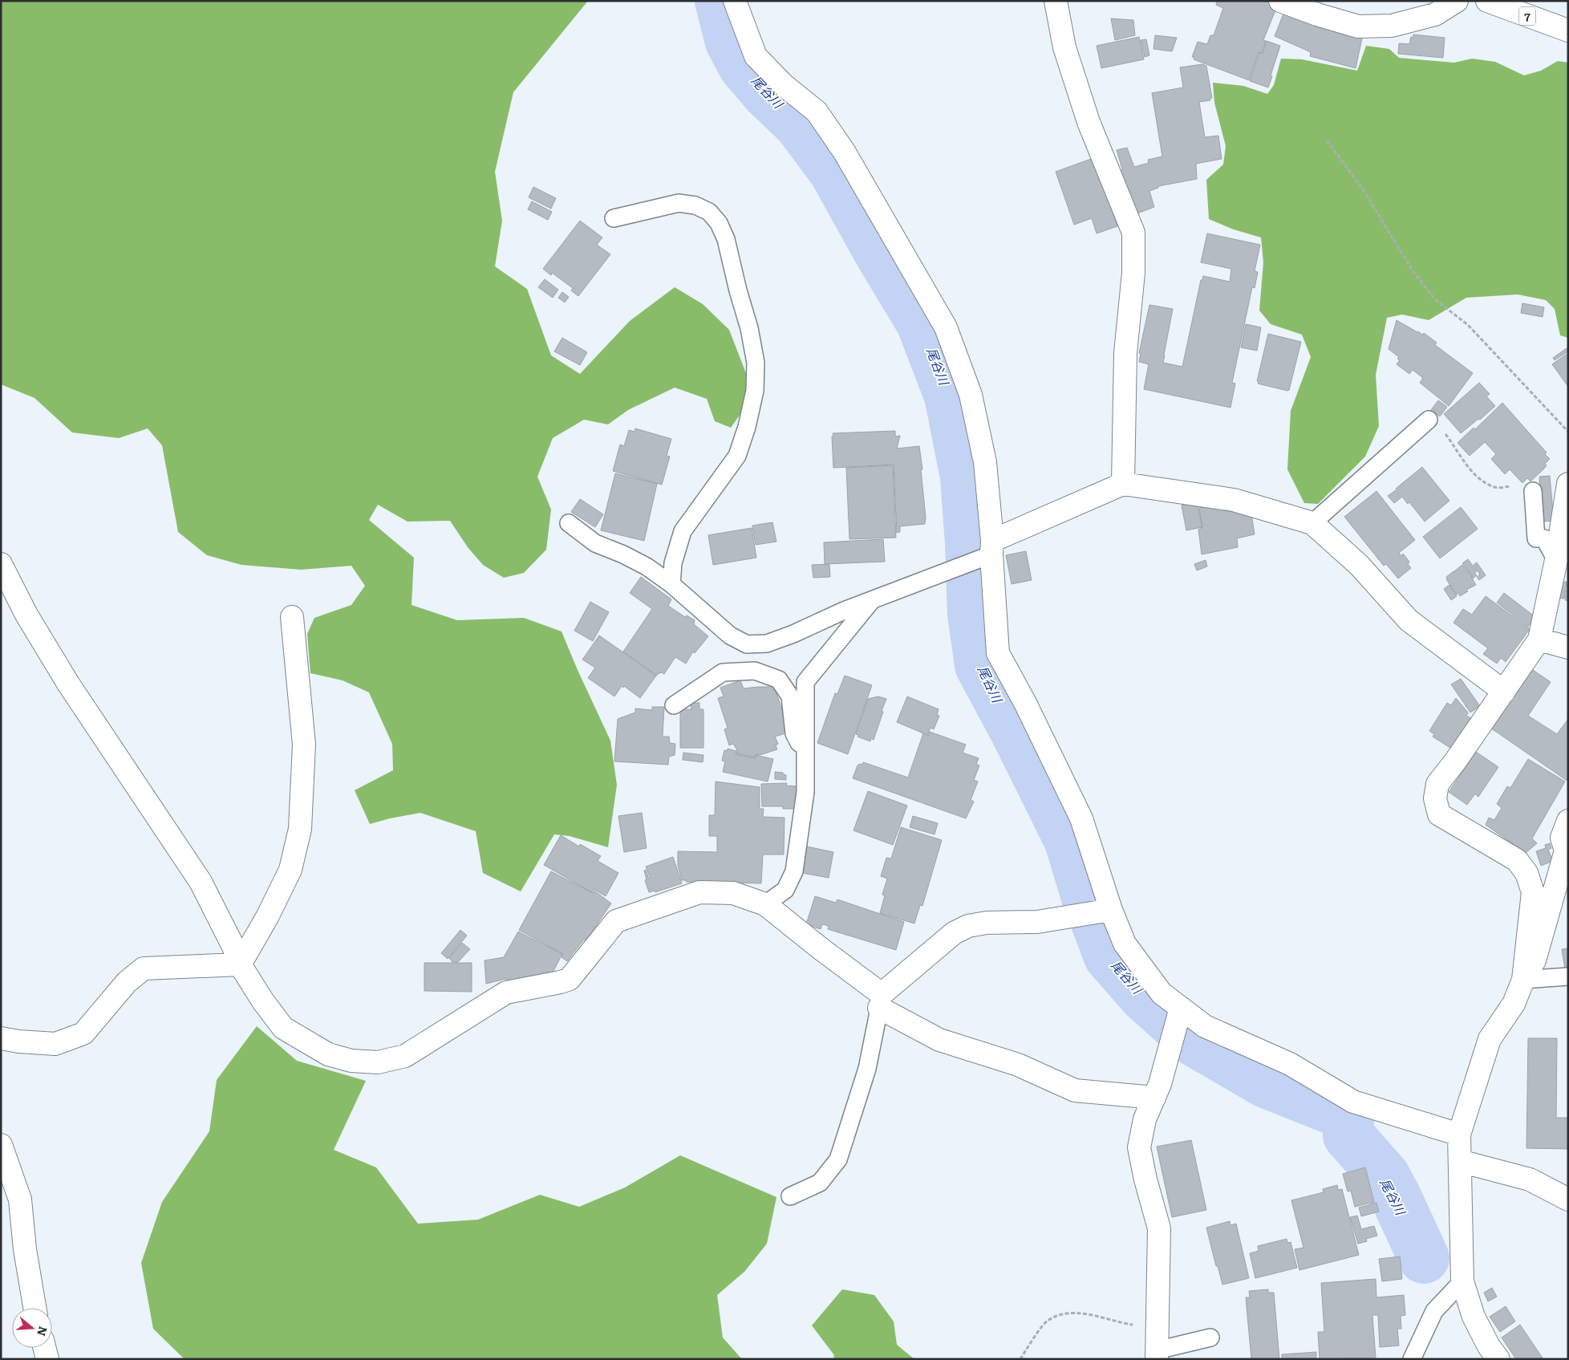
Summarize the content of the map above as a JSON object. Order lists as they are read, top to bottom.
{
  "streets": {
    "street": ["7"]
  },
  "water": ["尾谷川"],
  "north": "right"
}
